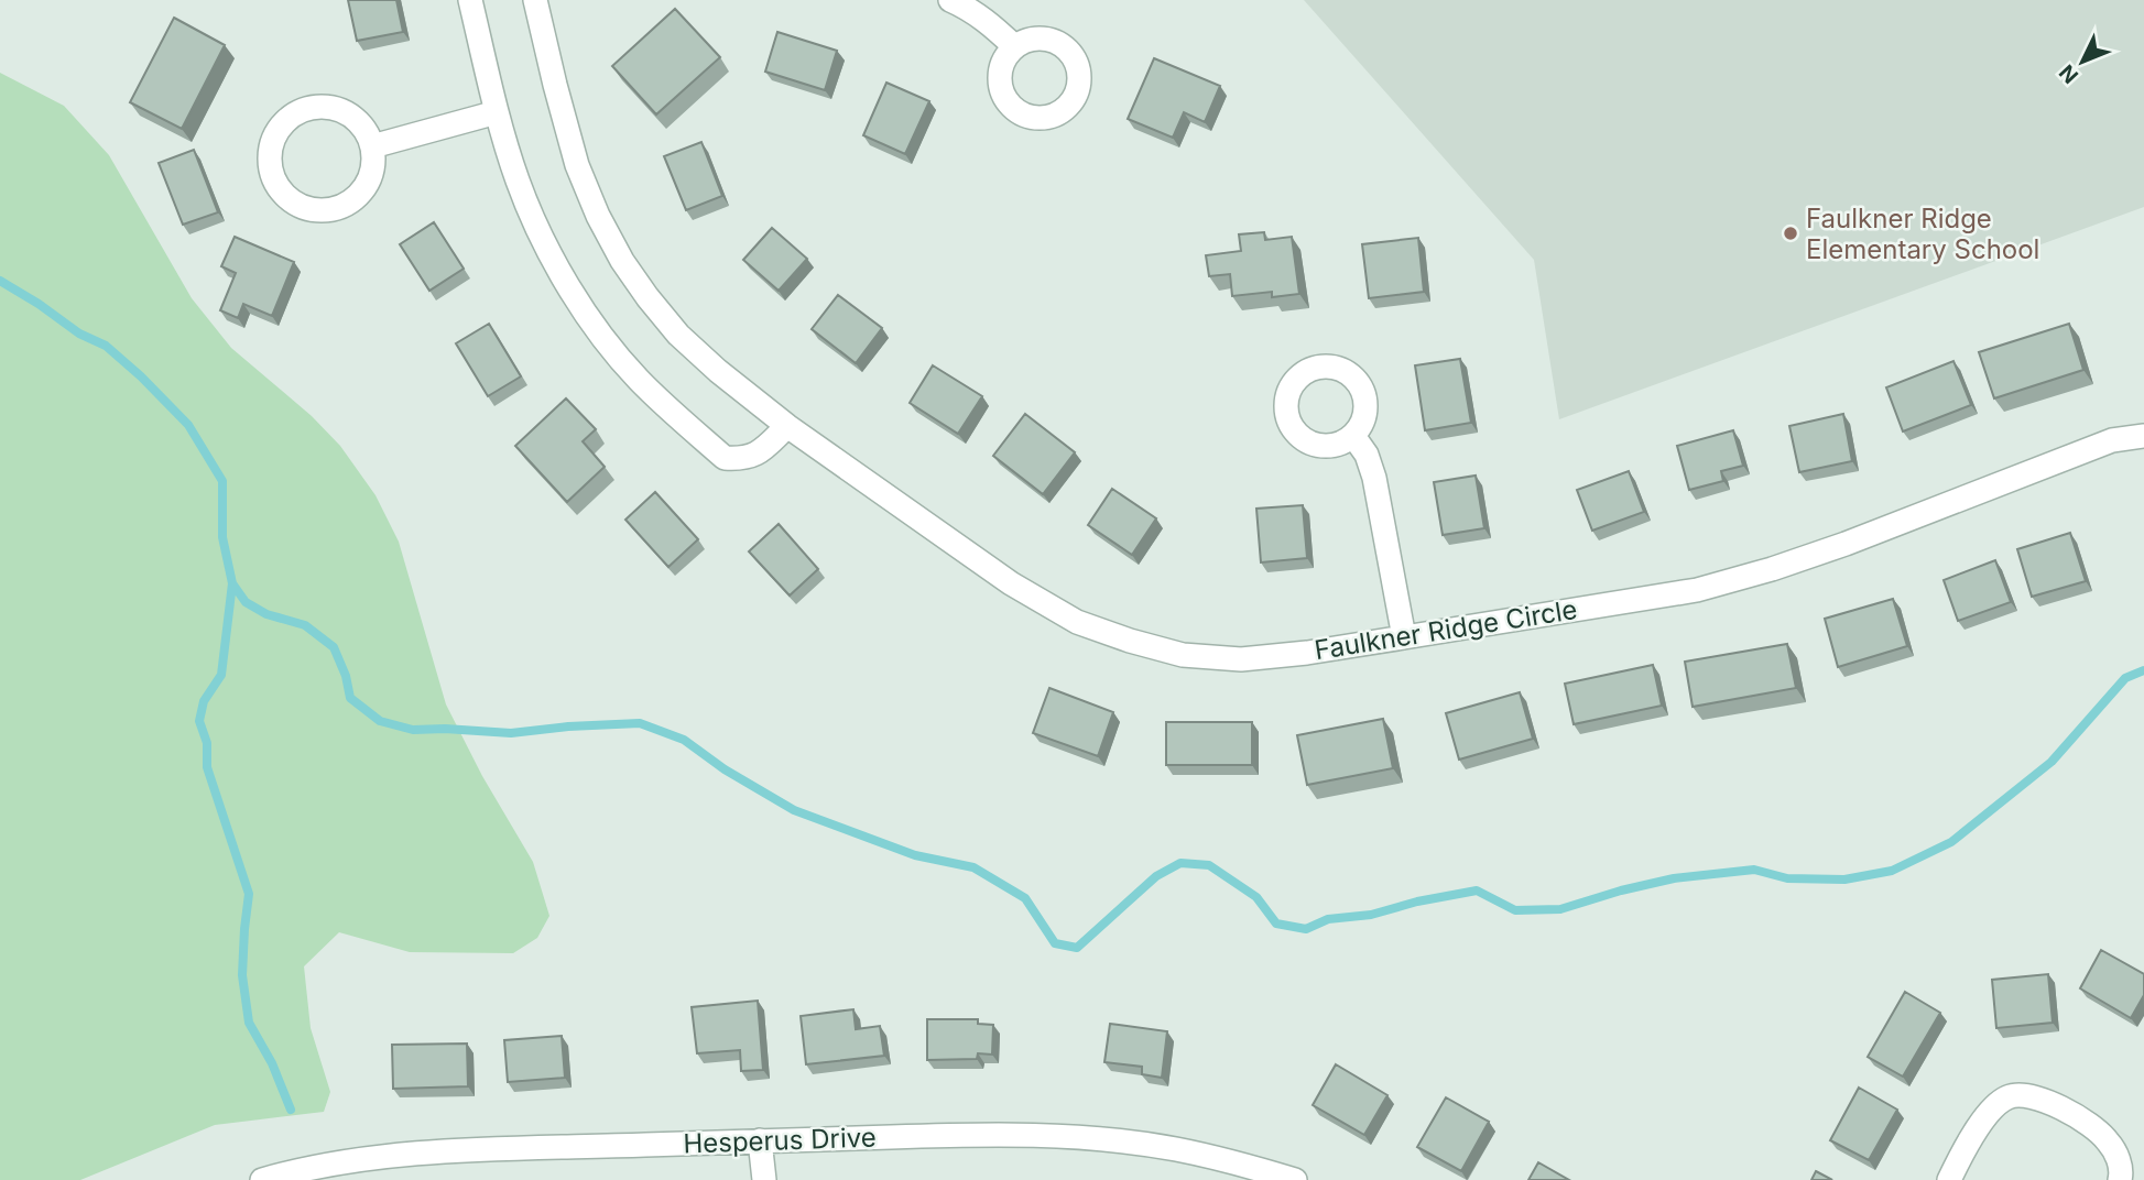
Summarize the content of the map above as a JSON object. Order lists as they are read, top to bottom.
{
  "streets": {
    "street": ["Faulkner Ridge Circle", "Hesperus Drive"]
  },
  "places": ["Faulkner Ridge Elementary School"],
  "north": "bottom left"
}
